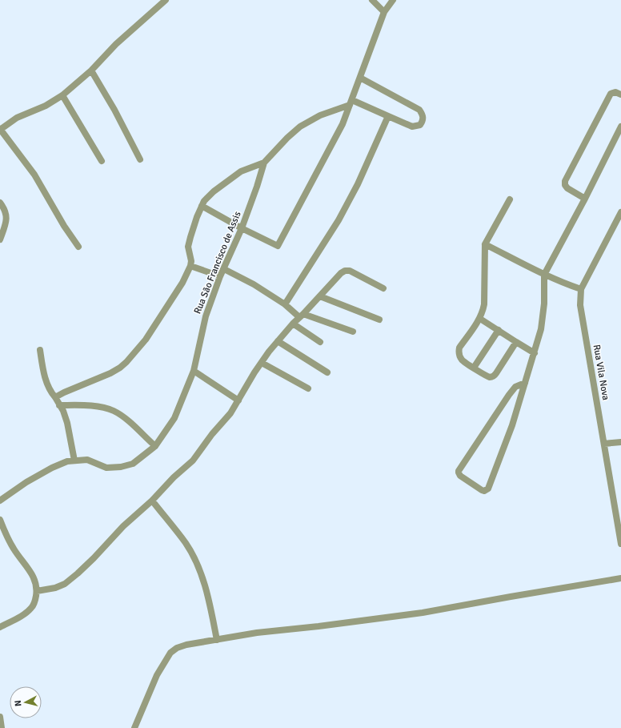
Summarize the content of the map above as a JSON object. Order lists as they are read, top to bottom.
{
  "streets": {
    "street": ["Rua São Francisco de Assis", "Rua Vila Nova"]
  },
  "north": "left"
}
